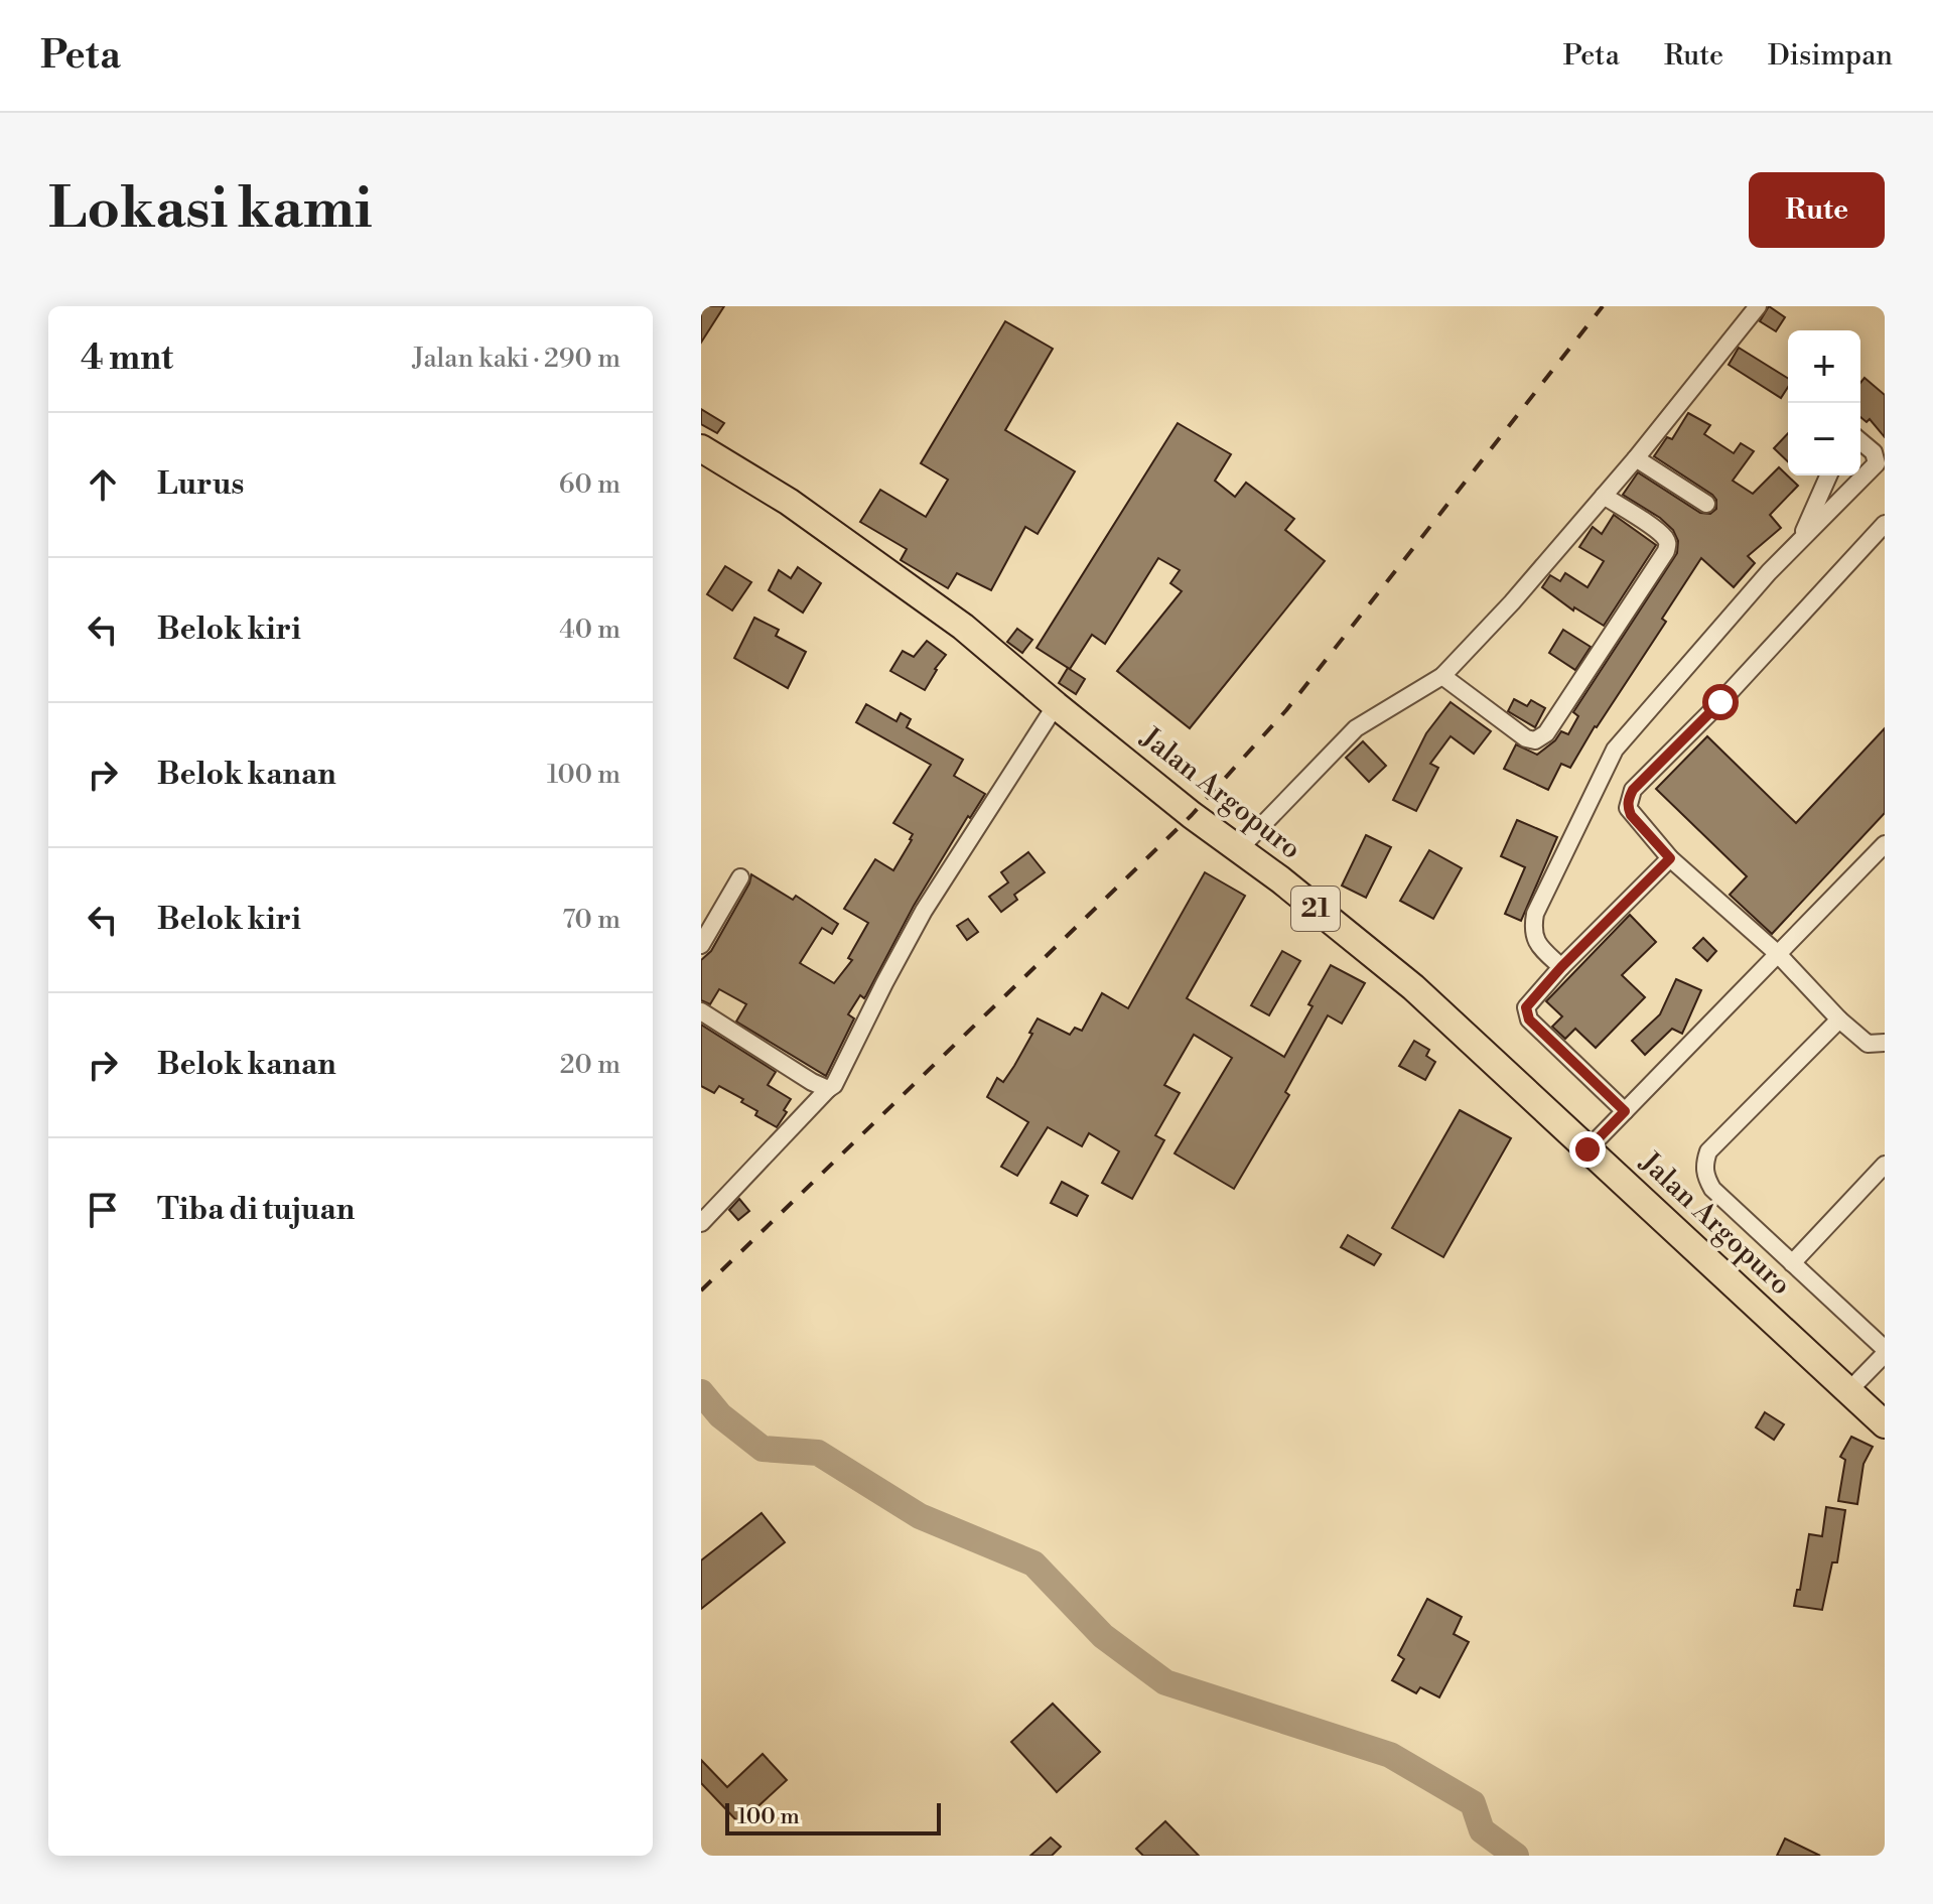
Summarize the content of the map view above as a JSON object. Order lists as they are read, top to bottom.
{
  "streets": {
    "highway": ["Jalan Argopuro", "21"]
  },
  "scale_bar": "100 m",
  "page": {
    "header": "Peta",
    "nav": ["Peta", "Rute", "Disimpan"],
    "buttons": "Rute",
    "title": "Lokasi kami",
    "heading": ["4 mnt", "Jalan kaki · 290 m"],
    "map_buttons": ["+", "−"],
    "list": [
      ["Lurus", "60 m"],
      ["Belok kiri", "40 m"],
      ["Belok kanan", "100 m"],
      ["Belok kiri", "70 m"],
      ["Belok kanan", "20 m"],
      "Tiba di tujuan"
    ],
    "scale": "100 m"
  }
}
